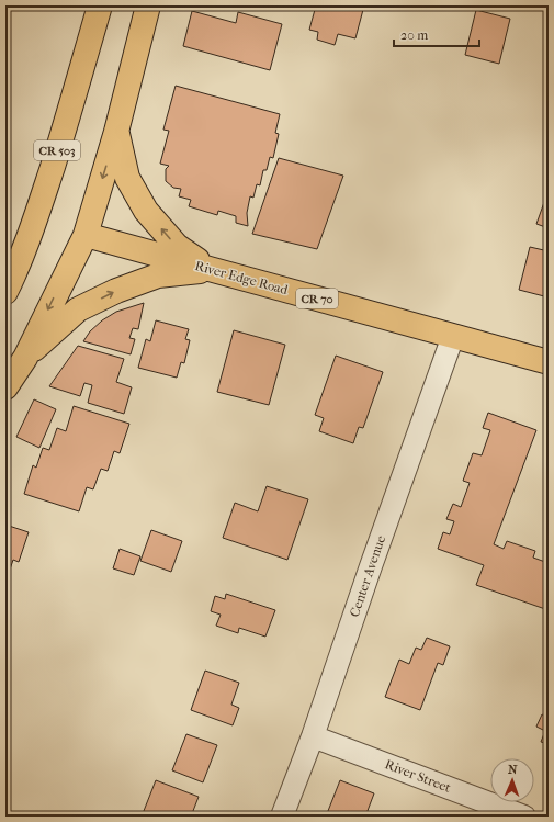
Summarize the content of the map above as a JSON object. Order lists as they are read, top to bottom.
{
  "streets": {
    "main road": ["CR 503", "River Edge Road", "CR 70"],
    "street": ["Center Avenue", "River Street"]
  },
  "crossings": [
    ["River Edge Road", "Center Avenue"],
    ["Center Avenue", "River Street"]
  ],
  "scale_bar": "20 m",
  "north": "top"
}
